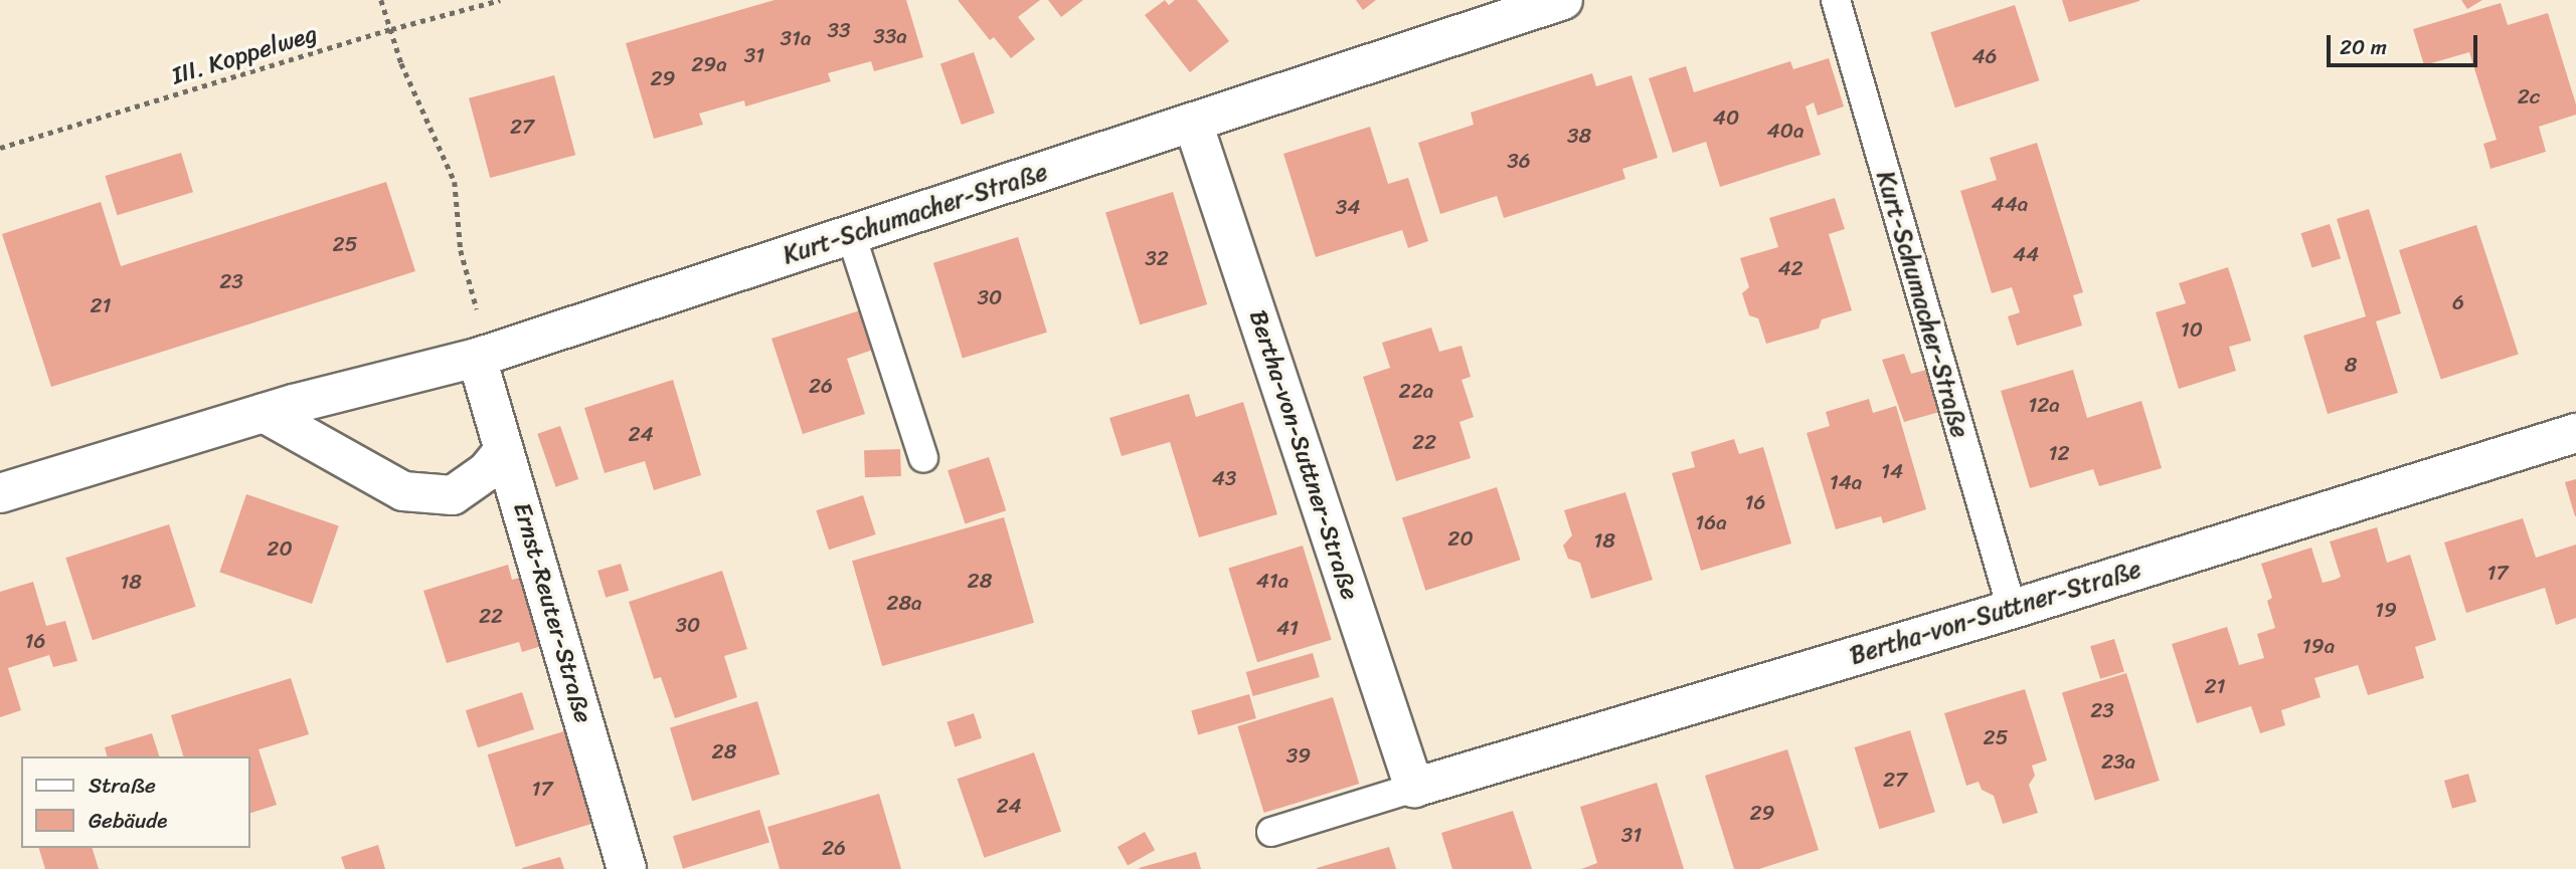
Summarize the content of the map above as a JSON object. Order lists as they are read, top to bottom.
{
  "streets": {
    "street": ["Kurt-Schumacher-Straße", "Bertha-von-Suttner-Straße", "Ernst-Reuter-Straße"],
    "path": ["III. Koppelweg"]
  },
  "crossings": [
    ["Kurt-Schumacher-Straße", "Bertha-von-Suttner-Straße"],
    ["Kurt-Schumacher-Straße", "Ernst-Reuter-Straße"]
  ],
  "house_numbers": [
    "33",
    "33a",
    "31a",
    "31",
    "46",
    "29a",
    "29",
    "2c",
    "40",
    "27",
    "40a",
    "38",
    "36",
    "44a",
    "34",
    "25",
    "44",
    "32",
    "42",
    "23",
    "30",
    "6",
    "21",
    "10",
    "8",
    "26",
    "22a",
    "12a",
    "24",
    "22",
    "12",
    "14",
    "43",
    "14a",
    "16",
    "16a",
    "20",
    "18",
    "20",
    "17",
    "28",
    "41a",
    "18",
    "28a",
    "19",
    "22",
    "30",
    "41",
    "16",
    "19a",
    "21",
    "23",
    "25",
    "28",
    "39",
    "23a",
    "27",
    "17",
    "24",
    "29",
    "31",
    "26"
  ],
  "legend": ["Straße", "Gebäude"],
  "scale_bar": "20 m"
}
